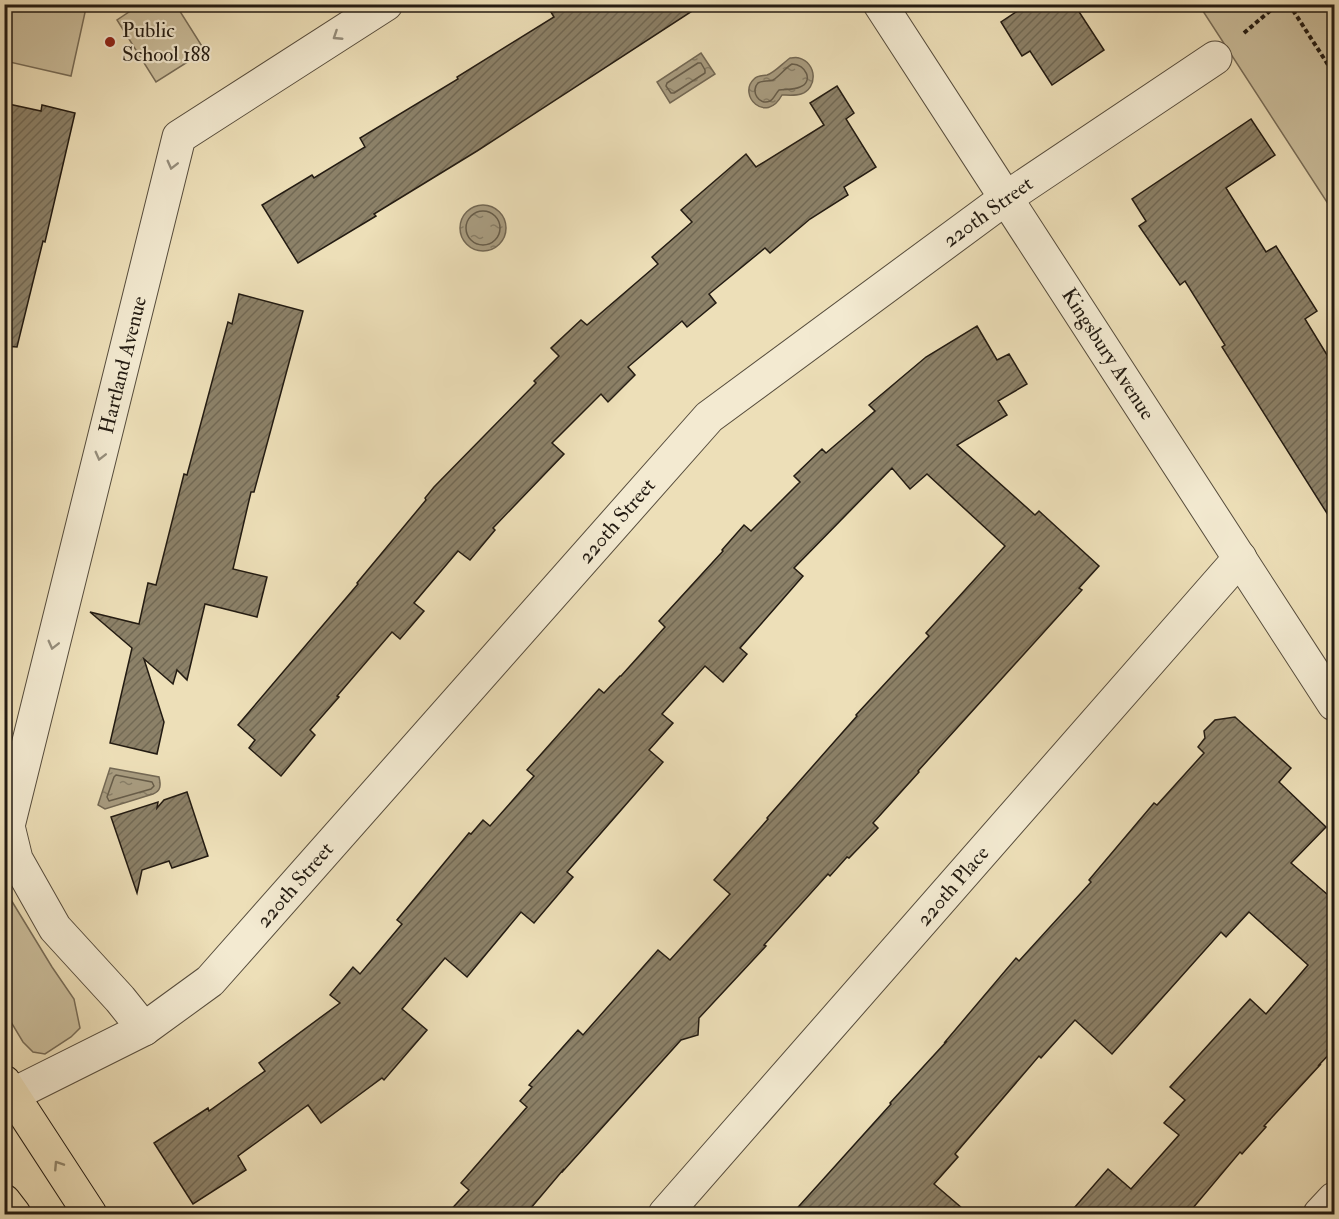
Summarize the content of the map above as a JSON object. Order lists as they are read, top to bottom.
{
  "streets": {
    "street": [
      "220th Street",
      "Kingsbury Avenue",
      "Hartland Avenue",
      "220th Place"
    ]
  },
  "crossings": [
    ["220th Street", "Kingsbury Avenue"],
    ["Kingsbury Avenue", "220th Place"]
  ],
  "one_way": ["Hartland Avenue"],
  "places": ["Public School 188"]
}
